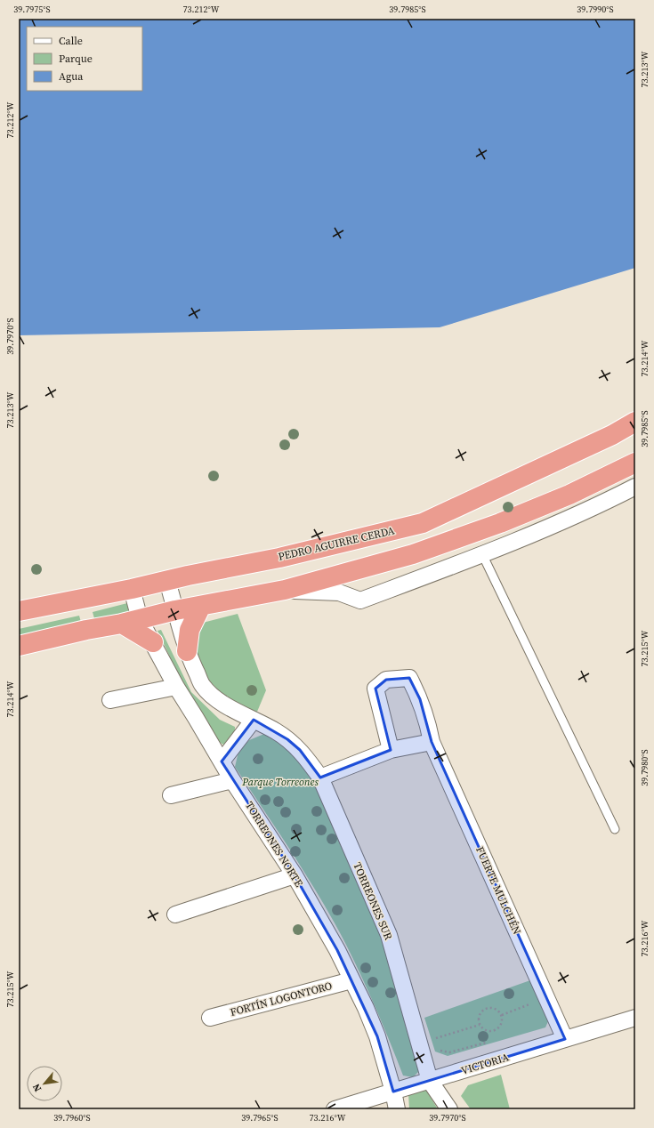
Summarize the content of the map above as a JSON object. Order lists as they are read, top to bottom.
{
  "streets": {
    "highway": ["PEDRO AGUIRRE CERDA"],
    "street": [
      "TORREONES NORTE",
      "FUERTE MULCHÉN",
      "TORREONES SUR",
      "FORTÍN LOGONTORO",
      "VICTORIA"
    ]
  },
  "crossings": [
    ["PEDRO AGUIRRE CERDA", "TORREONES NORTE"],
    ["PEDRO AGUIRRE CERDA", "TORREONES SUR"],
    ["TORREONES NORTE", "FORTÍN LOGONTORO"],
    ["TORREONES NORTE", "VICTORIA"],
    ["FUERTE MULCHÉN", "VICTORIA"],
    ["TORREONES SUR", "VICTORIA"]
  ],
  "parks": ["Parque Torreones"],
  "legend": ["Calle", "Parque", "Agua"],
  "north": "bottom left",
  "coordinates": [
    "39.7975°S",
    "73.212°W",
    "39.7985°S",
    "39.7990°S",
    "73.213°W",
    "39.7970°S",
    "73.214°W",
    "73.215°W",
    "39.7980°S",
    "73.216°W",
    "39.7960°S",
    "39.7965°S"
  ]
}
